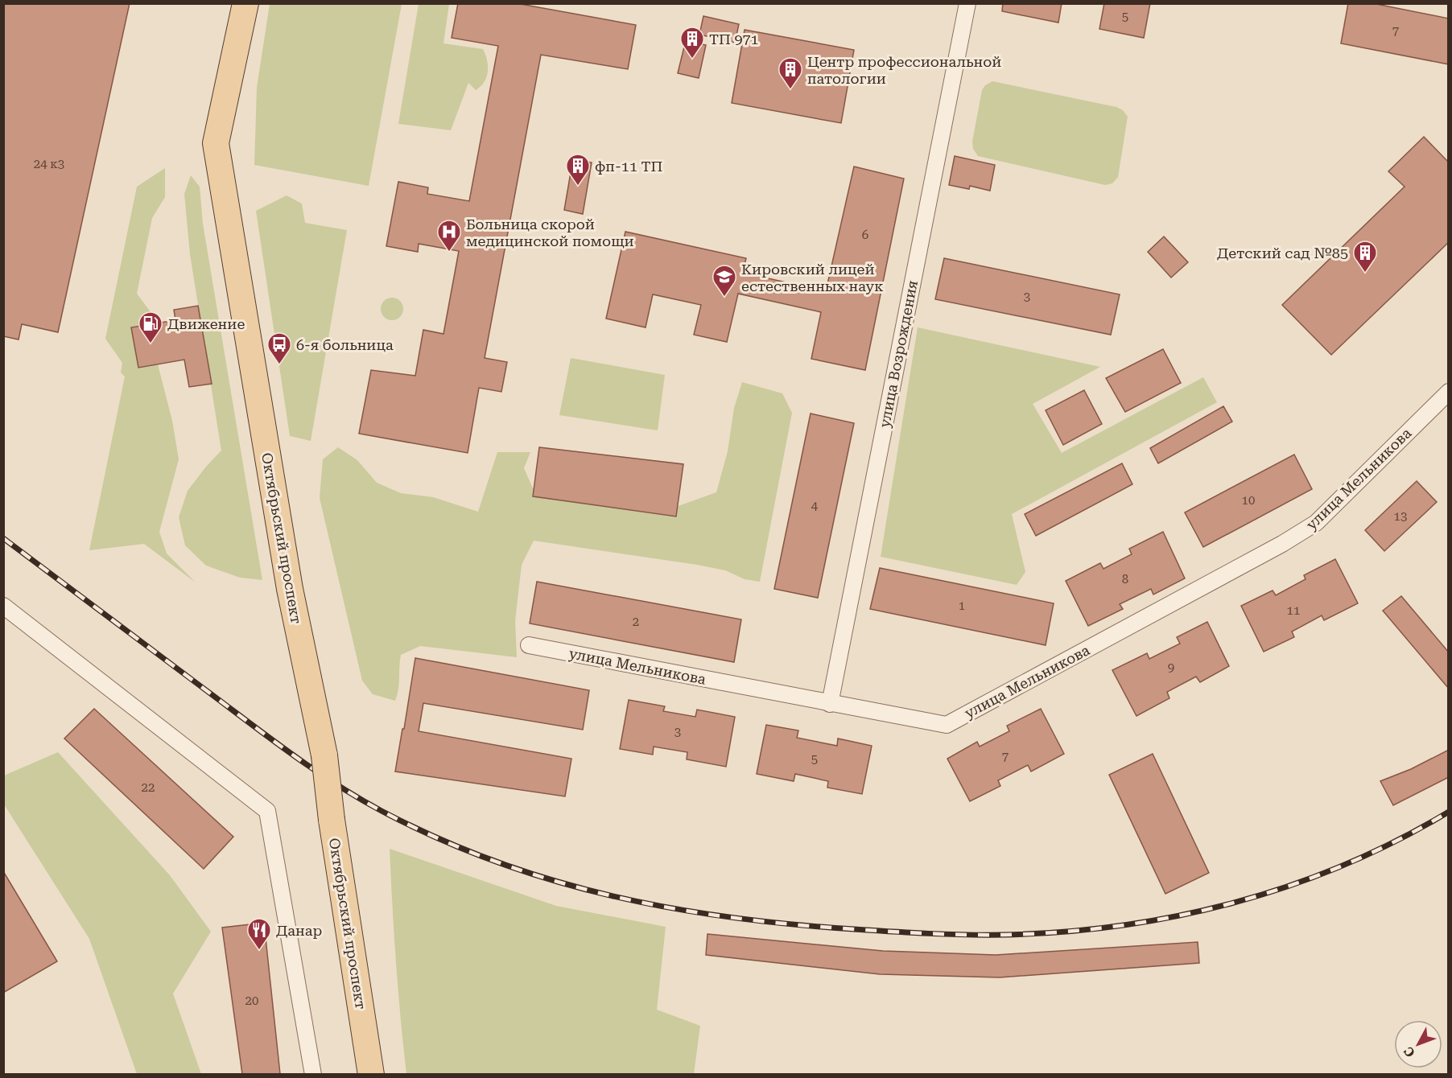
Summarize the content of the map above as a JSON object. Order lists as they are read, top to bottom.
{
  "streets": {
    "main road": ["Октябрьский проспект"],
    "street": ["улица Возрождения", "улица Мельникова"]
  },
  "crossings": [
    ["улица Возрождения", "улица Мельникова"]
  ],
  "places": {
    "building": [
      "ТП 971",
      "Центр профессиональной патологии",
      "фп-11 ТП",
      "Детский сад №85"
    ],
    "hospital": ["Больница скорой медицинской помощи"],
    "school or university": ["Кировский лицей естественных наук"],
    "fuel station": ["Движение"],
    "bus stop": ["6-я больница"],
    "restaurant": ["Данар"]
  },
  "house_numbers": [
    "5",
    "7",
    "24 к3",
    "6",
    "3",
    "10",
    "4",
    "13",
    "8",
    "1",
    "11",
    "2",
    "9",
    "3",
    "7",
    "5",
    "22",
    "20"
  ],
  "north": "bottom left"
}
